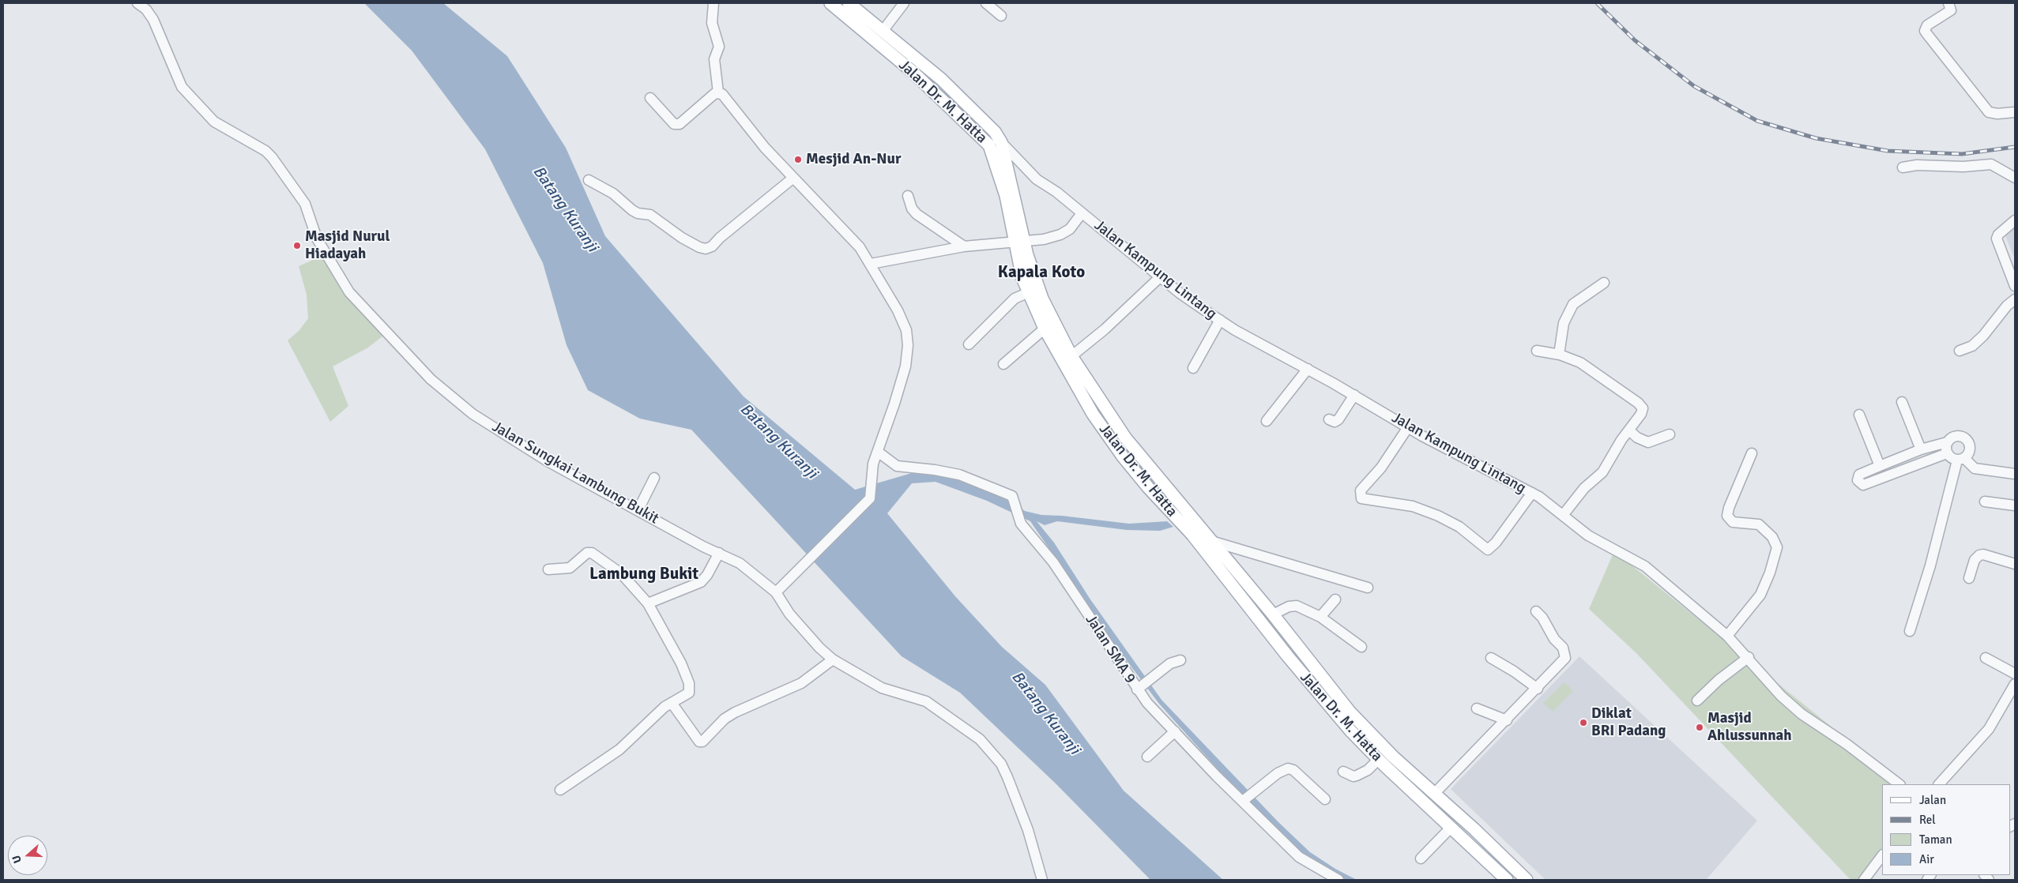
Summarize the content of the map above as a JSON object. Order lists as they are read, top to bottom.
{
  "streets": {
    "main road": ["Jalan Dr. M. Hatta"],
    "street": ["Jalan Kampung Lintang", "Jalan Sungkai Lambung Bukit", "Jalan SMA 9"]
  },
  "crossings": [
    ["Jalan Dr. M. Hatta", "Jalan Kampung Lintang"]
  ],
  "districts": ["Kapala Koto", "Lambung Bukit"],
  "water": ["Batang Kuranji"],
  "places": [
    "Mesjid An-Nur",
    "Masjid Nurul Hiadayah",
    "Diklat BRI Padang",
    "Masjid Ahlussunnah"
  ],
  "legend": [
    "Jalan",
    "Rel",
    "Taman",
    "Air"
  ],
  "north": "left"
}
